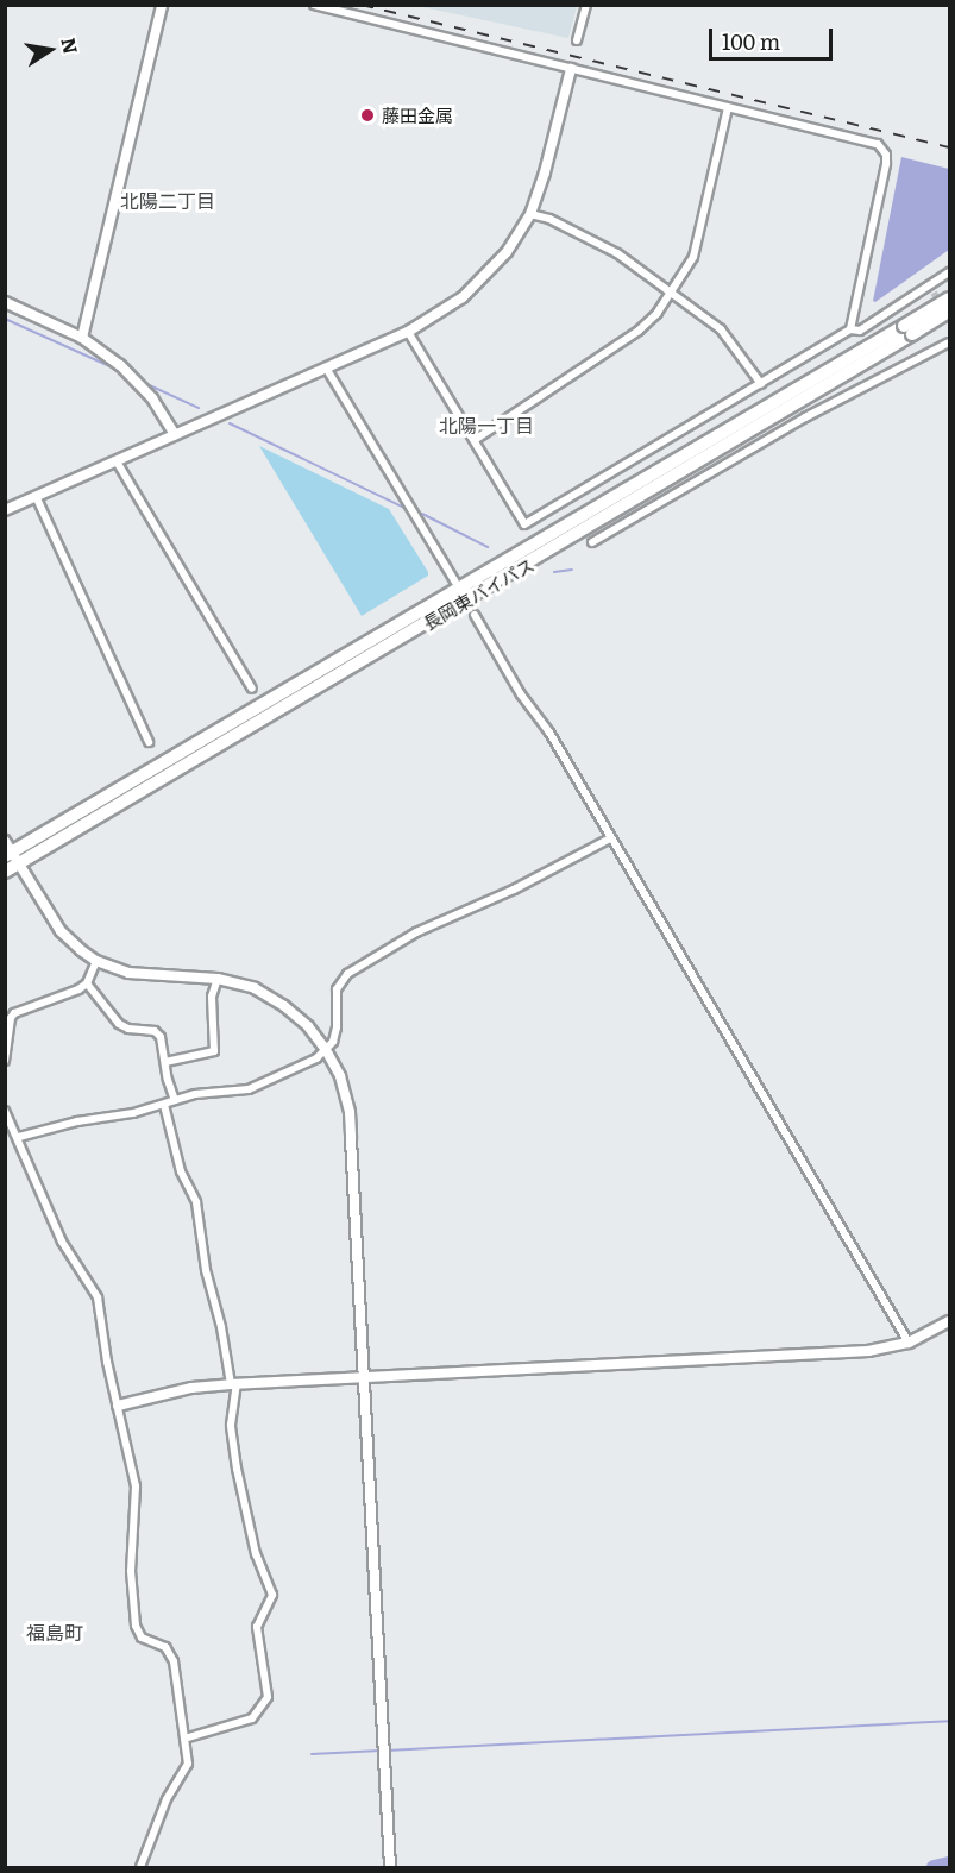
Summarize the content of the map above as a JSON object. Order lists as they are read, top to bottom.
{
  "streets": {
    "highway": ["長岡東バイパス"]
  },
  "districts": ["北陽二丁目", "北陽一丁目", "福島町"],
  "places": ["藤田金属"],
  "scale_bar": "100 m",
  "north": "right"
}
